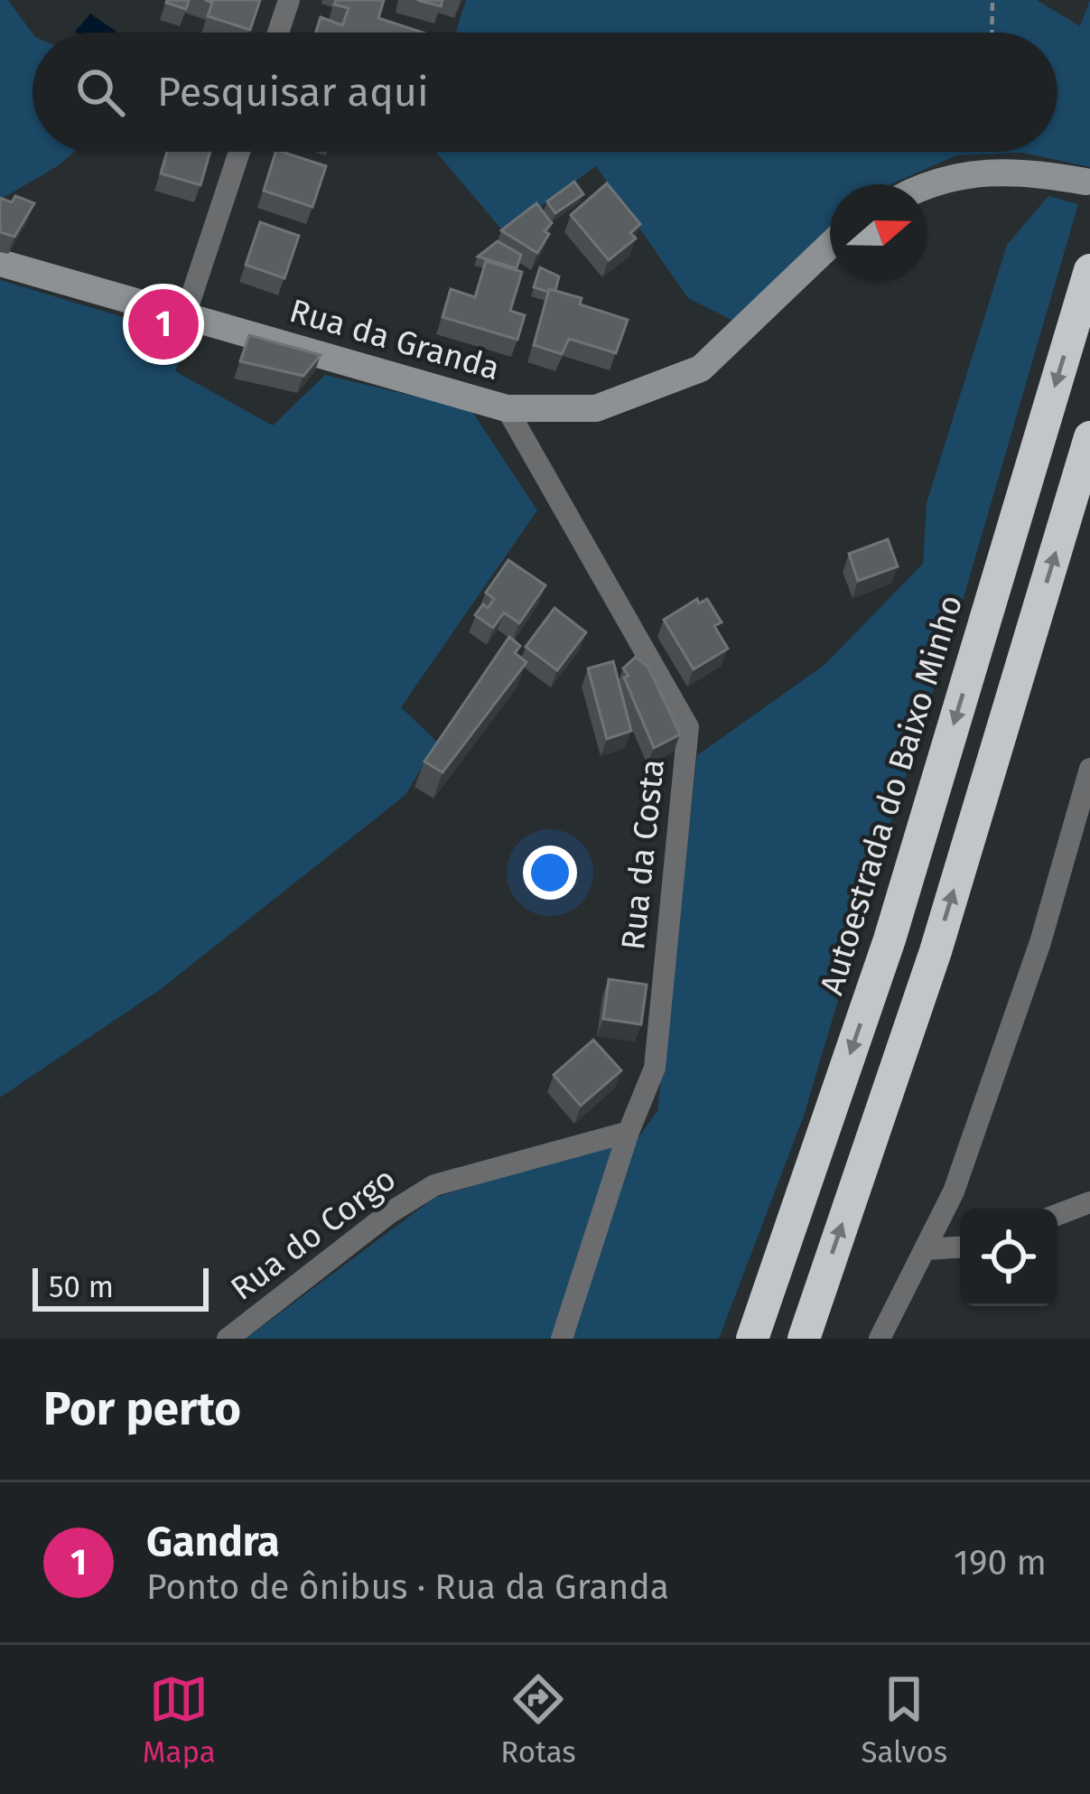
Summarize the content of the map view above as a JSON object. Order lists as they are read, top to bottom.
{
  "streets": {
    "highway": ["Autoestrada do Baixo Minho"],
    "street": ["Rua da Granda", "Rua da Costa", "Rua do Corgo"]
  },
  "crossings": [
    ["Rua da Granda", "Rua da Costa"],
    ["Rua da Costa", "Rua do Corgo"]
  ],
  "scale_bar": "50 m",
  "north": "right",
  "page": {
    "search": "Pesquisar aqui",
    "pins": "1",
    "scale": "50 m",
    "heading": "Por perto",
    "list": [
      {
        "mark": "1",
        "name": "Gandra",
        "note": "Ponto de ônibus · Rua da Granda",
        "value": "190 m"
      }
    ],
    "nav": ["Mapa", "Rotas", "Salvos"]
  }
}
